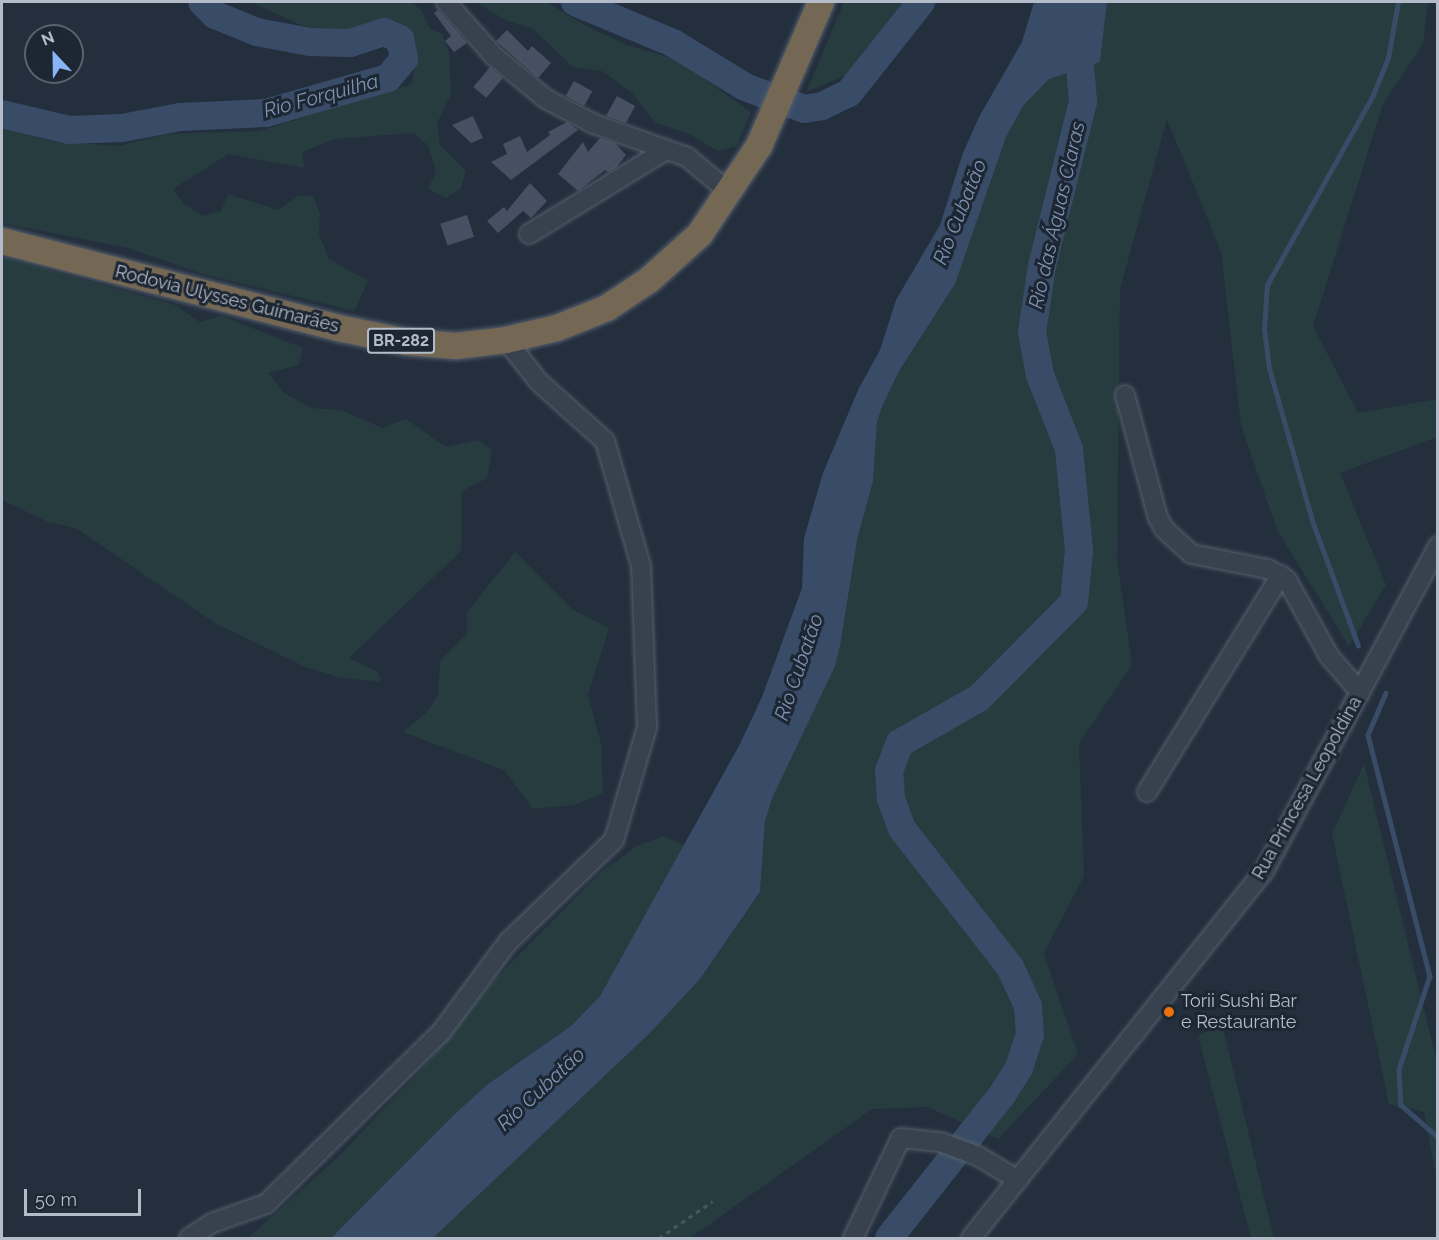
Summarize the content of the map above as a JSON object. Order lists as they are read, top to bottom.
{
  "streets": {
    "highway": ["Rodovia Ulysses Guimarães", "BR-282"],
    "street": ["Rua Princesa Leopoldina"]
  },
  "water": ["Rio Forquilha", "Rio Cubatão", "Rio das Águas Claras"],
  "places": ["Torii Sushi Bar e Restaurante"],
  "scale_bar": "50 m",
  "north": "top"
}
